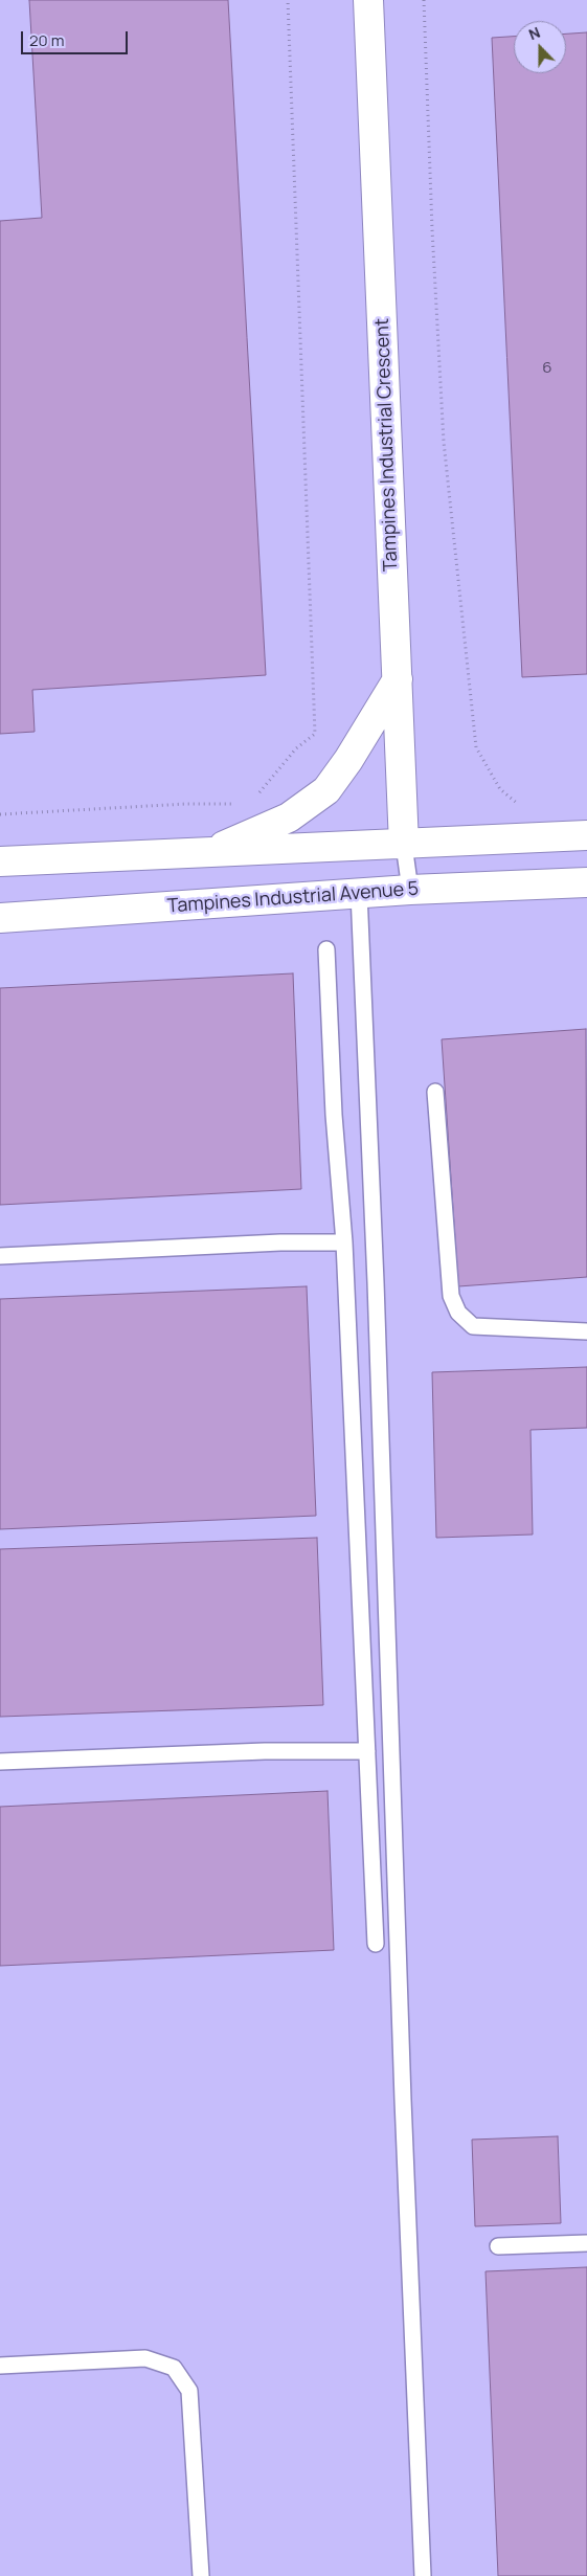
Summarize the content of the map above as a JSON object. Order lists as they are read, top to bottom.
{
  "streets": {
    "street": ["Tampines Industrial Crescent", "Tampines Industrial Avenue 5"]
  },
  "crossings": [
    ["Tampines Industrial Crescent", "Tampines Industrial Avenue 5"]
  ],
  "house_numbers": ["6"],
  "scale_bar": "20 m",
  "north": "top"
}
